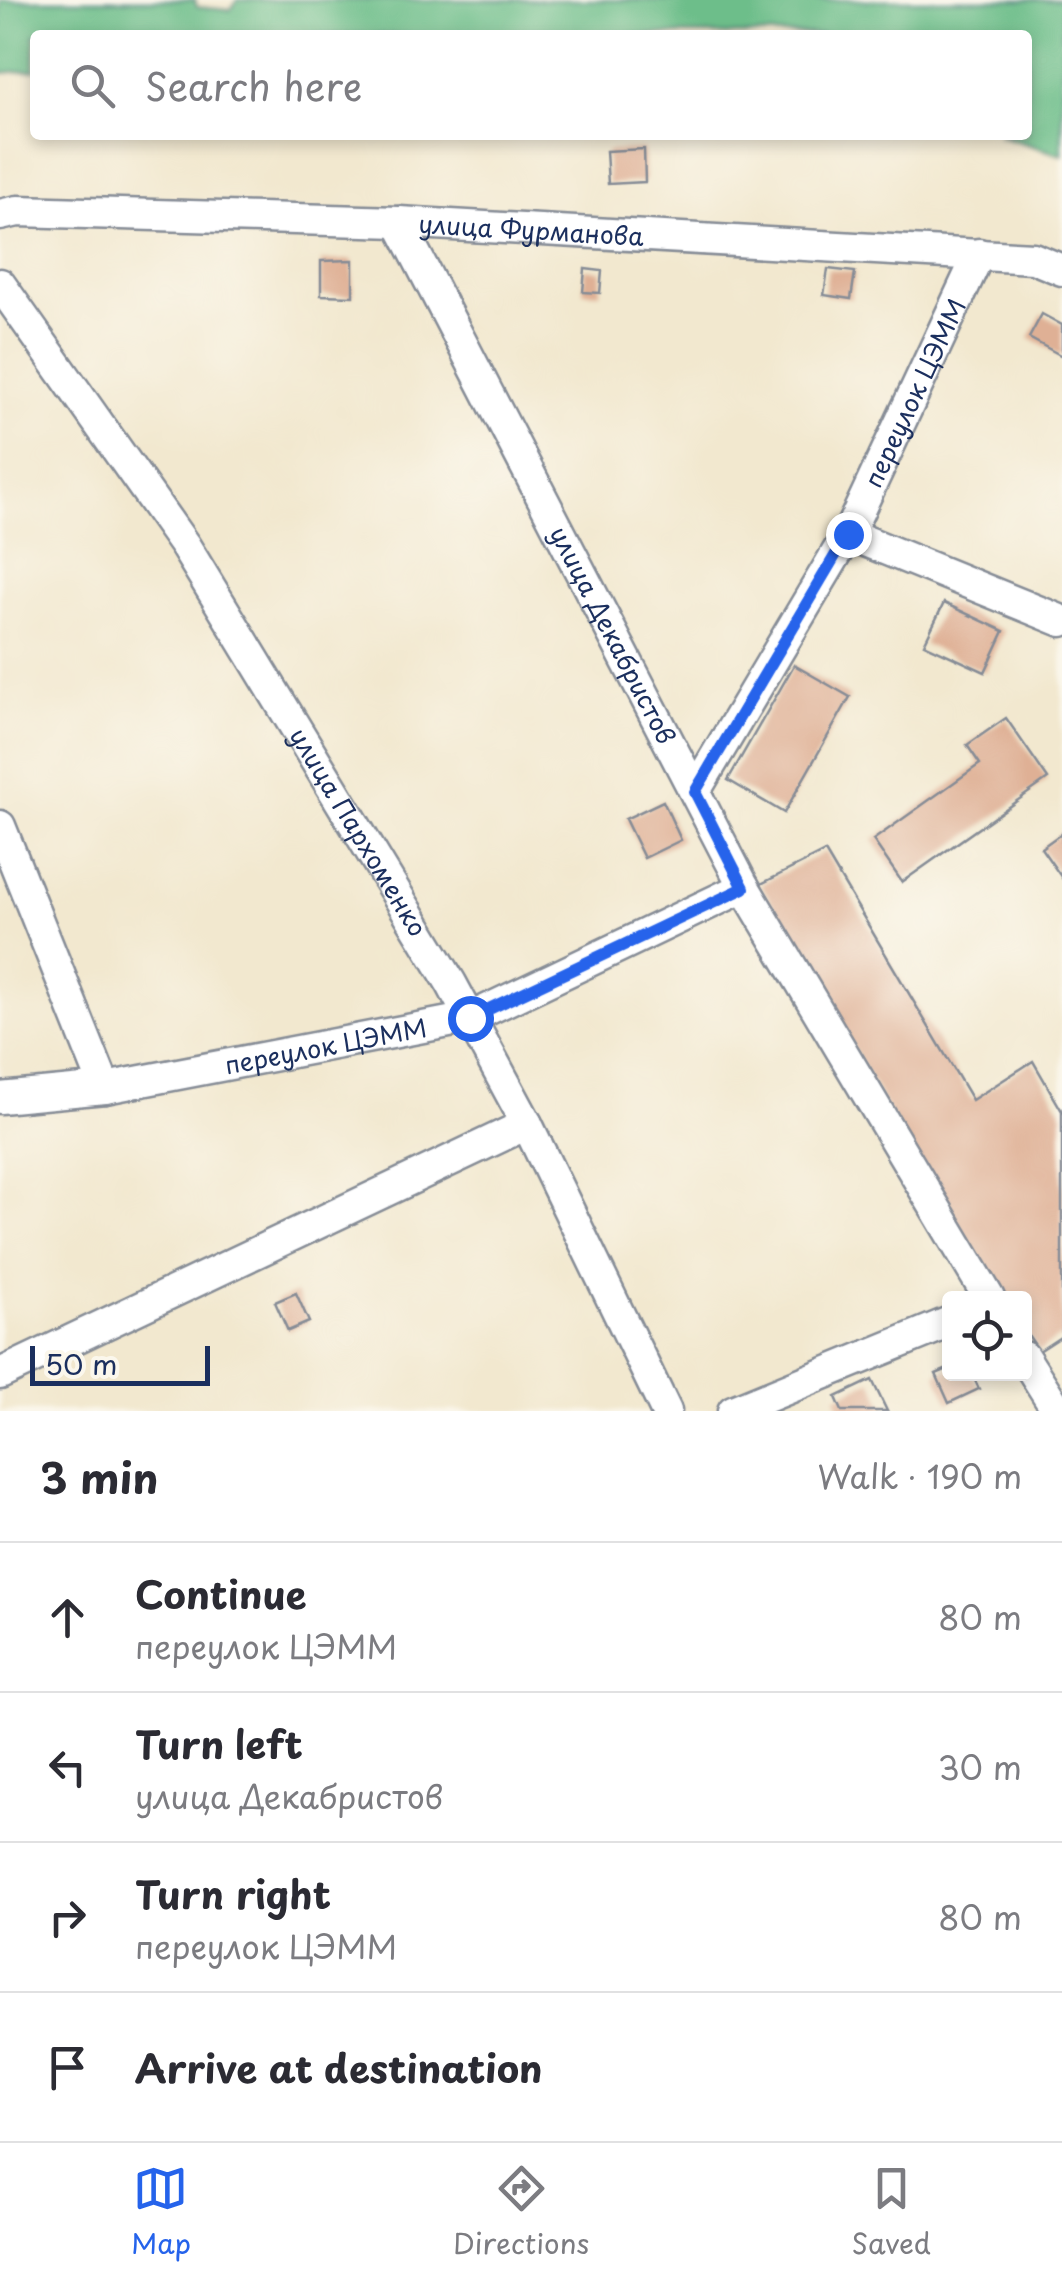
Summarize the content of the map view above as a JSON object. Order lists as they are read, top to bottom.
{
  "streets": {
    "street": [
      "улица Фурманова",
      "переулок ЦЭММ",
      "улица Декабристов",
      "улица Пархоменко"
    ]
  },
  "crossings": [
    ["улица Фурманова", "переулок ЦЭММ"],
    ["улица Фурманова", "улица Декабристов"],
    ["переулок ЦЭММ", "улица Декабристов"],
    ["переулок ЦЭММ", "улица Пархоменко"]
  ],
  "scale_bar": "50 m",
  "page": {
    "search": "Search here",
    "scale": "50 m",
    "heading": ["3 min", "Walk · 190 m"],
    "list": [
      ["Continue", "переулок ЦЭММ", "80 m"],
      ["Turn left", "улица Декабристов", "30 m"],
      ["Turn right", "переулок ЦЭММ", "80 m"],
      "Arrive at destination"
    ],
    "nav": ["Map", "Directions", "Saved"]
  }
}
